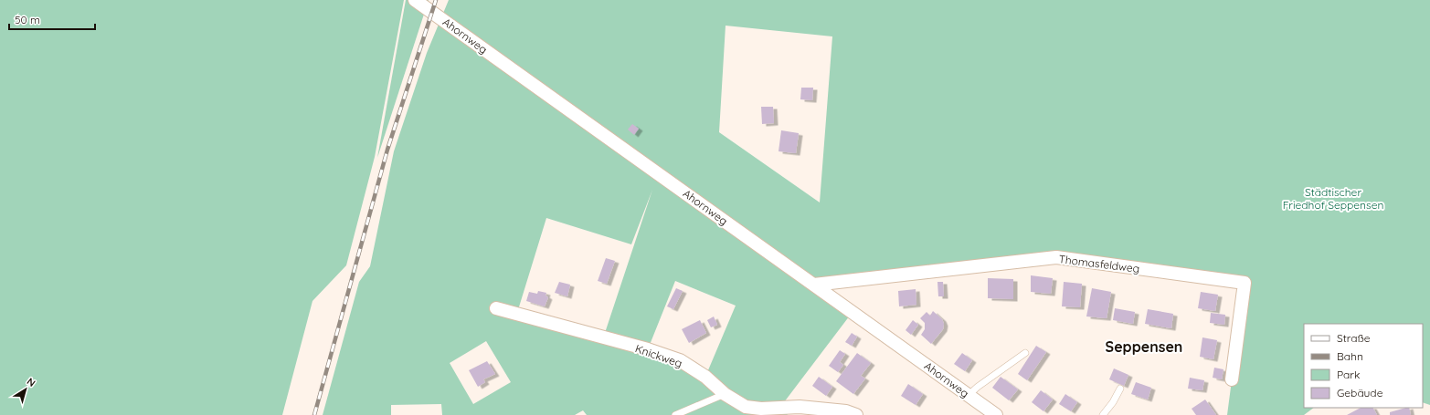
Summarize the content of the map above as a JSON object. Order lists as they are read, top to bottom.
{
  "streets": {
    "street": ["Ahornweg", "Thomasfeldweg", "Knickweg"]
  },
  "crossings": [
    ["Ahornweg", "Thomasfeldweg"]
  ],
  "districts": ["Seppensen"],
  "parks": ["Städtischer Friedhof Seppensen"],
  "legend": [
    "Straße",
    "Bahn",
    "Park",
    "Gebäude"
  ],
  "scale_bar": "50 m",
  "north": "top right"
}
